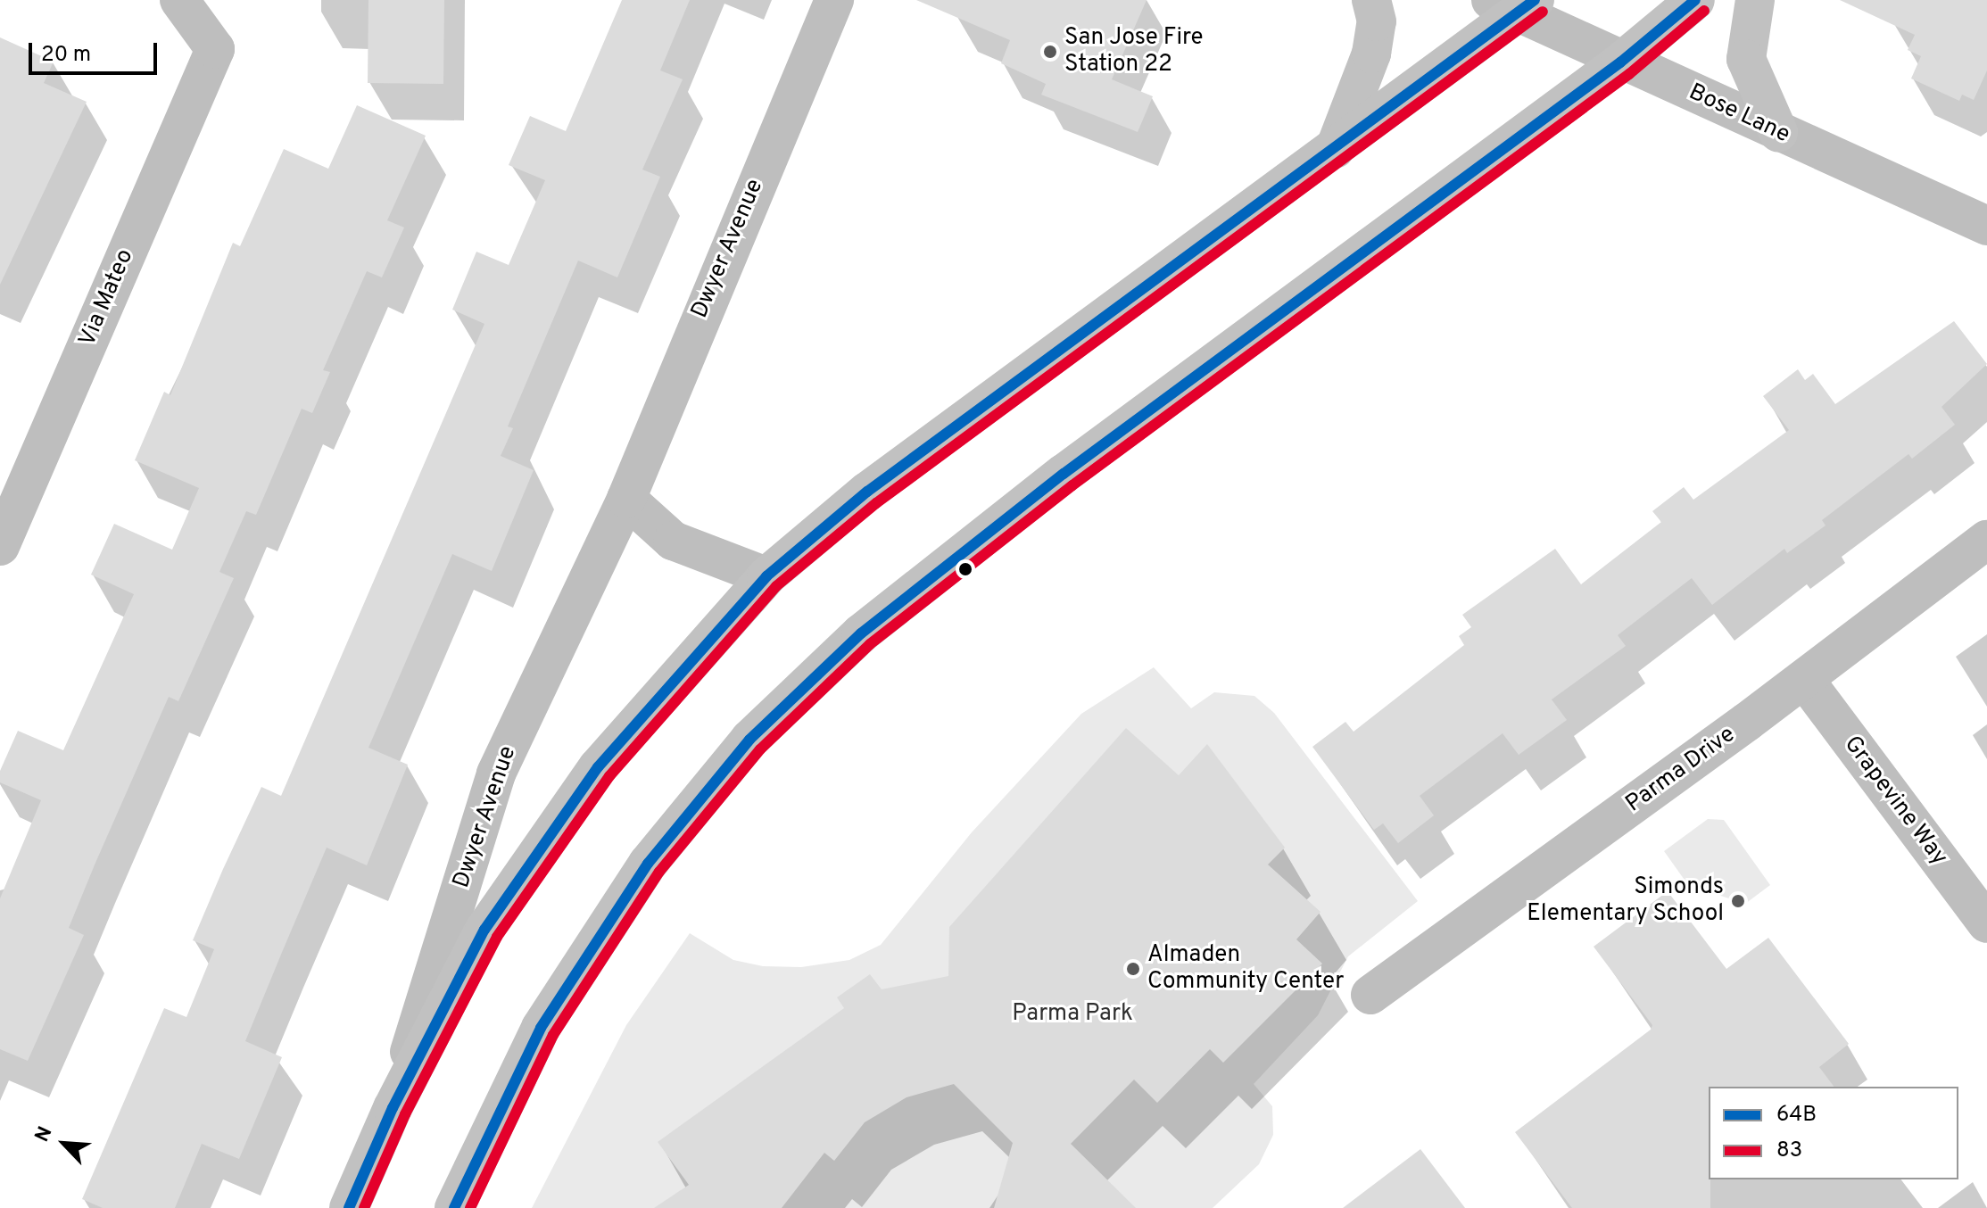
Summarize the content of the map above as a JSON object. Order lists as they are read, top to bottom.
{
  "streets": {
    "street": [
      "Bose Lane",
      "Dwyer Avenue",
      "Via Mateo",
      "Parma Drive",
      "Grapevine Way"
    ]
  },
  "crossings": [
    ["Parma Drive", "Grapevine Way"]
  ],
  "parks": ["Parma Park"],
  "places": ["San Jose Fire Station 22", "Simonds Elementary School", "Almaden Community Center"],
  "lines": ["transit line 64B", "transit line 83"],
  "legend": ["64B", "83"],
  "scale_bar": "20 m",
  "north": "top left"
}
